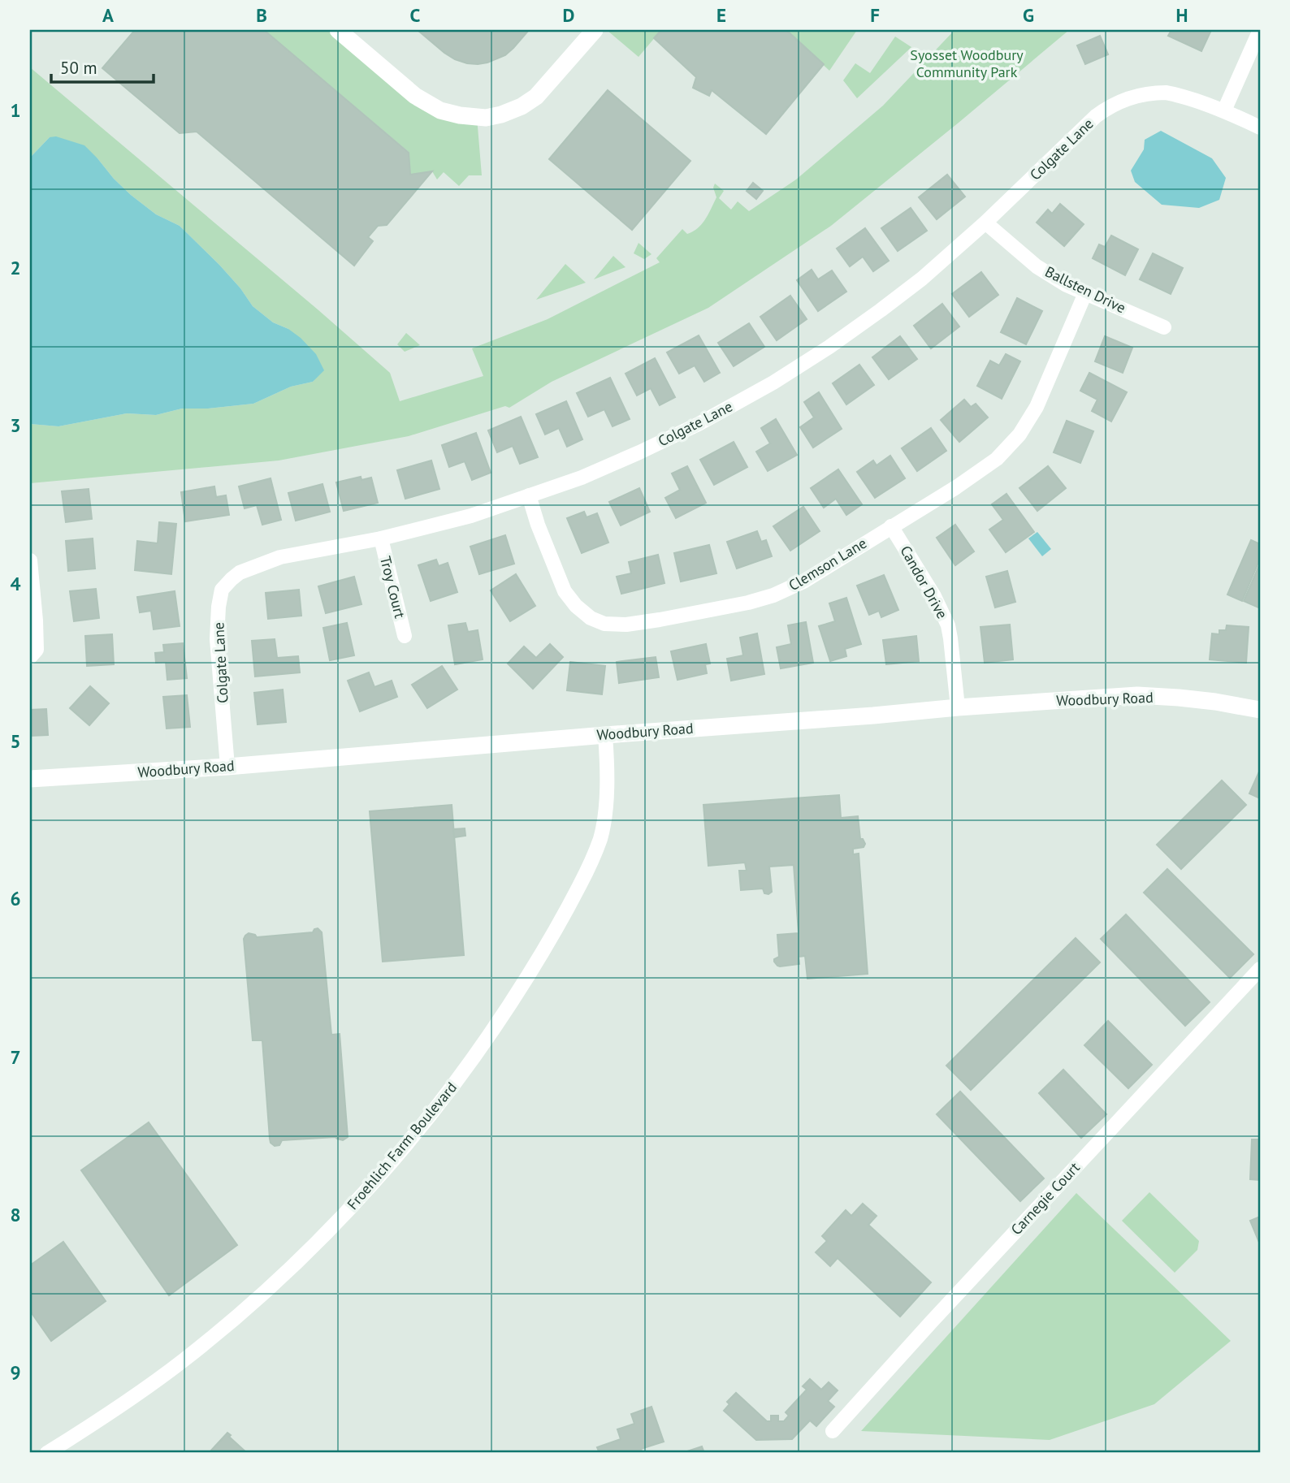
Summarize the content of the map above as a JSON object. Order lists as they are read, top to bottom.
{
  "streets": {
    "main road": ["Woodbury Road"],
    "street": [
      "Colgate Lane",
      "Ballsten Drive",
      "Clemson Lane",
      "Candor Drive",
      "Troy Court",
      "Froehlich Farm Boulevard",
      "Carnegie Court"
    ]
  },
  "crossings": [
    ["Colgate Lane", "Ballsten Drive"],
    ["Colgate Lane", "Clemson Lane"],
    ["Colgate Lane", "Troy Court"],
    ["Colgate Lane", "Woodbury Road"],
    ["Ballsten Drive", "Clemson Lane"],
    ["Clemson Lane", "Candor Drive"],
    ["Candor Drive", "Woodbury Road"],
    ["Woodbury Road", "Froehlich Farm Boulevard"]
  ],
  "parks": ["Syosset Woodbury Community Park"],
  "scale_bar": "50 m",
  "grid": {
    "columns": [
      "A",
      "B",
      "C",
      "D",
      "E",
      "F",
      "G",
      "H"
    ],
    "rows": [
      "1",
      "2",
      "3",
      "4",
      "5",
      "6",
      "7",
      "8",
      "9"
    ]
  }
}
